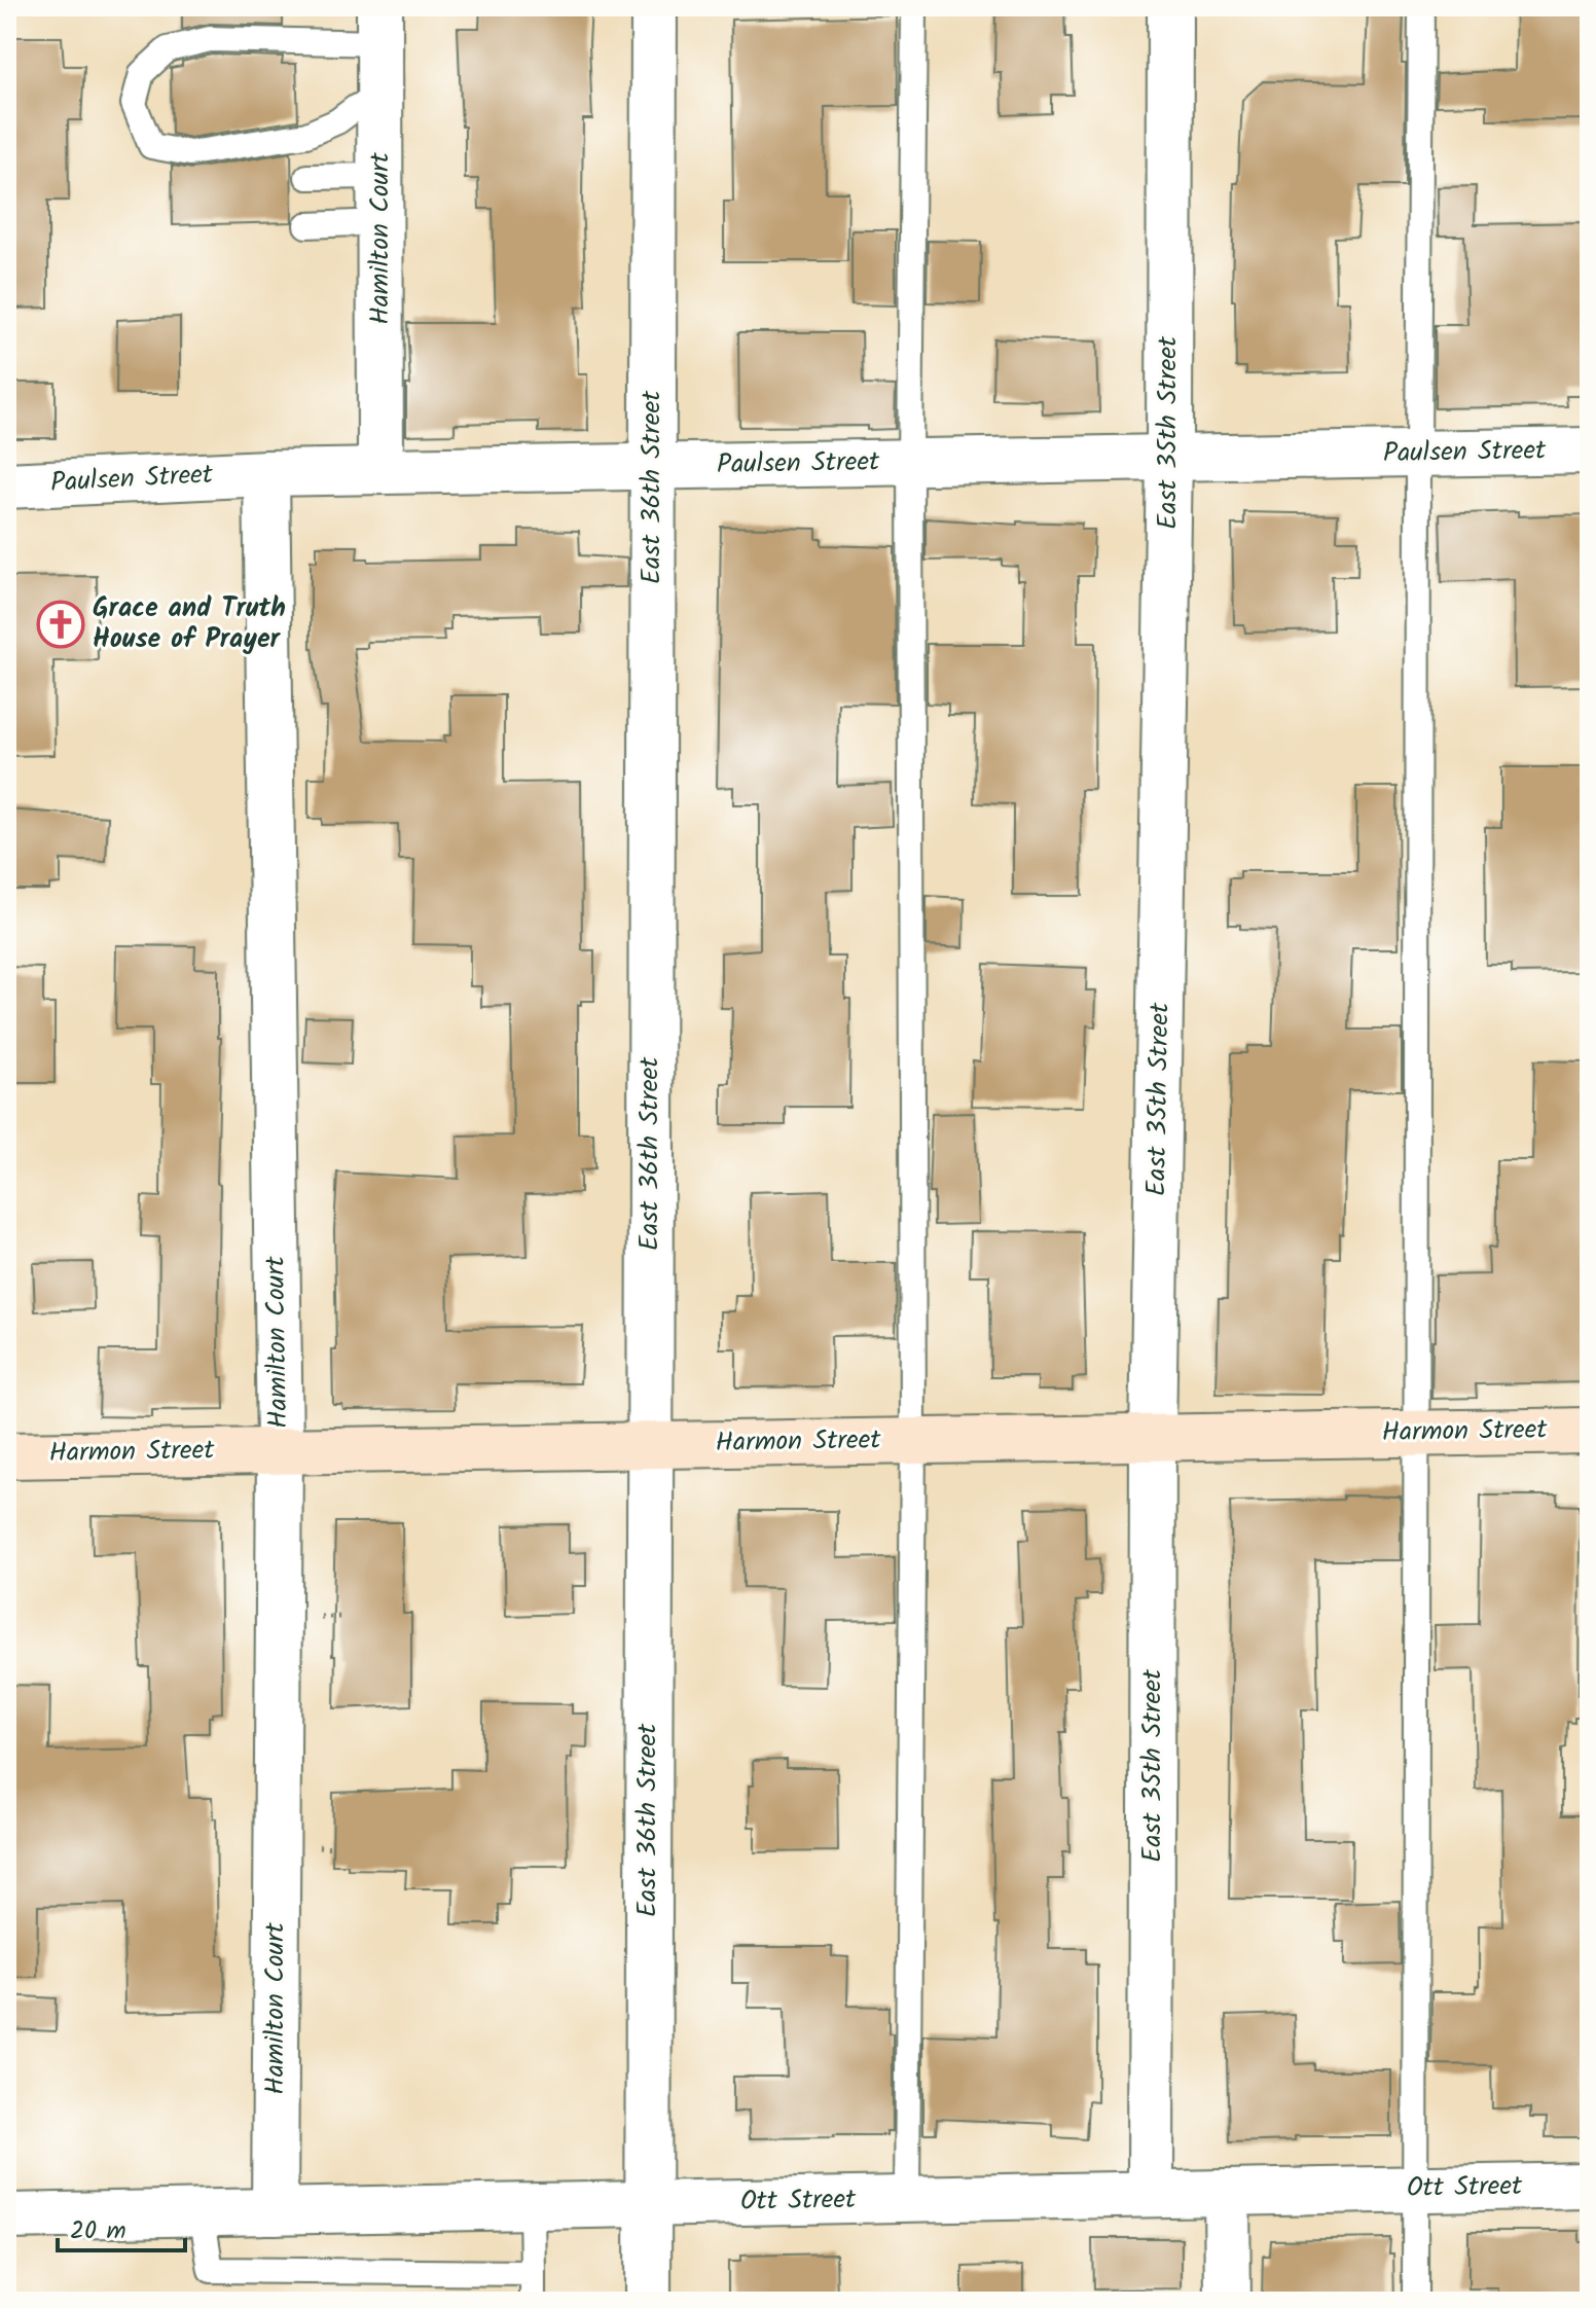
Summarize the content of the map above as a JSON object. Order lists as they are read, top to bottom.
{
  "streets": {
    "main road": ["Harmon Street"],
    "street": [
      "Hamilton Court",
      "East 35th Street",
      "Paulsen Street",
      "East 36th Street",
      "Ott Street"
    ]
  },
  "crossings": [
    ["Hamilton Court", "Paulsen Street"],
    ["Hamilton Court", "Harmon Street"],
    ["Hamilton Court", "Ott Street"],
    ["East 35th Street", "Paulsen Street"],
    ["East 35th Street", "Harmon Street"],
    ["East 35th Street", "Ott Street"],
    ["Paulsen Street", "East 36th Street"],
    ["East 36th Street", "Harmon Street"],
    ["East 36th Street", "Ott Street"]
  ],
  "places": {
    "church": ["Grace and Truth House of Prayer"]
  },
  "scale_bar": "20 m"
}
